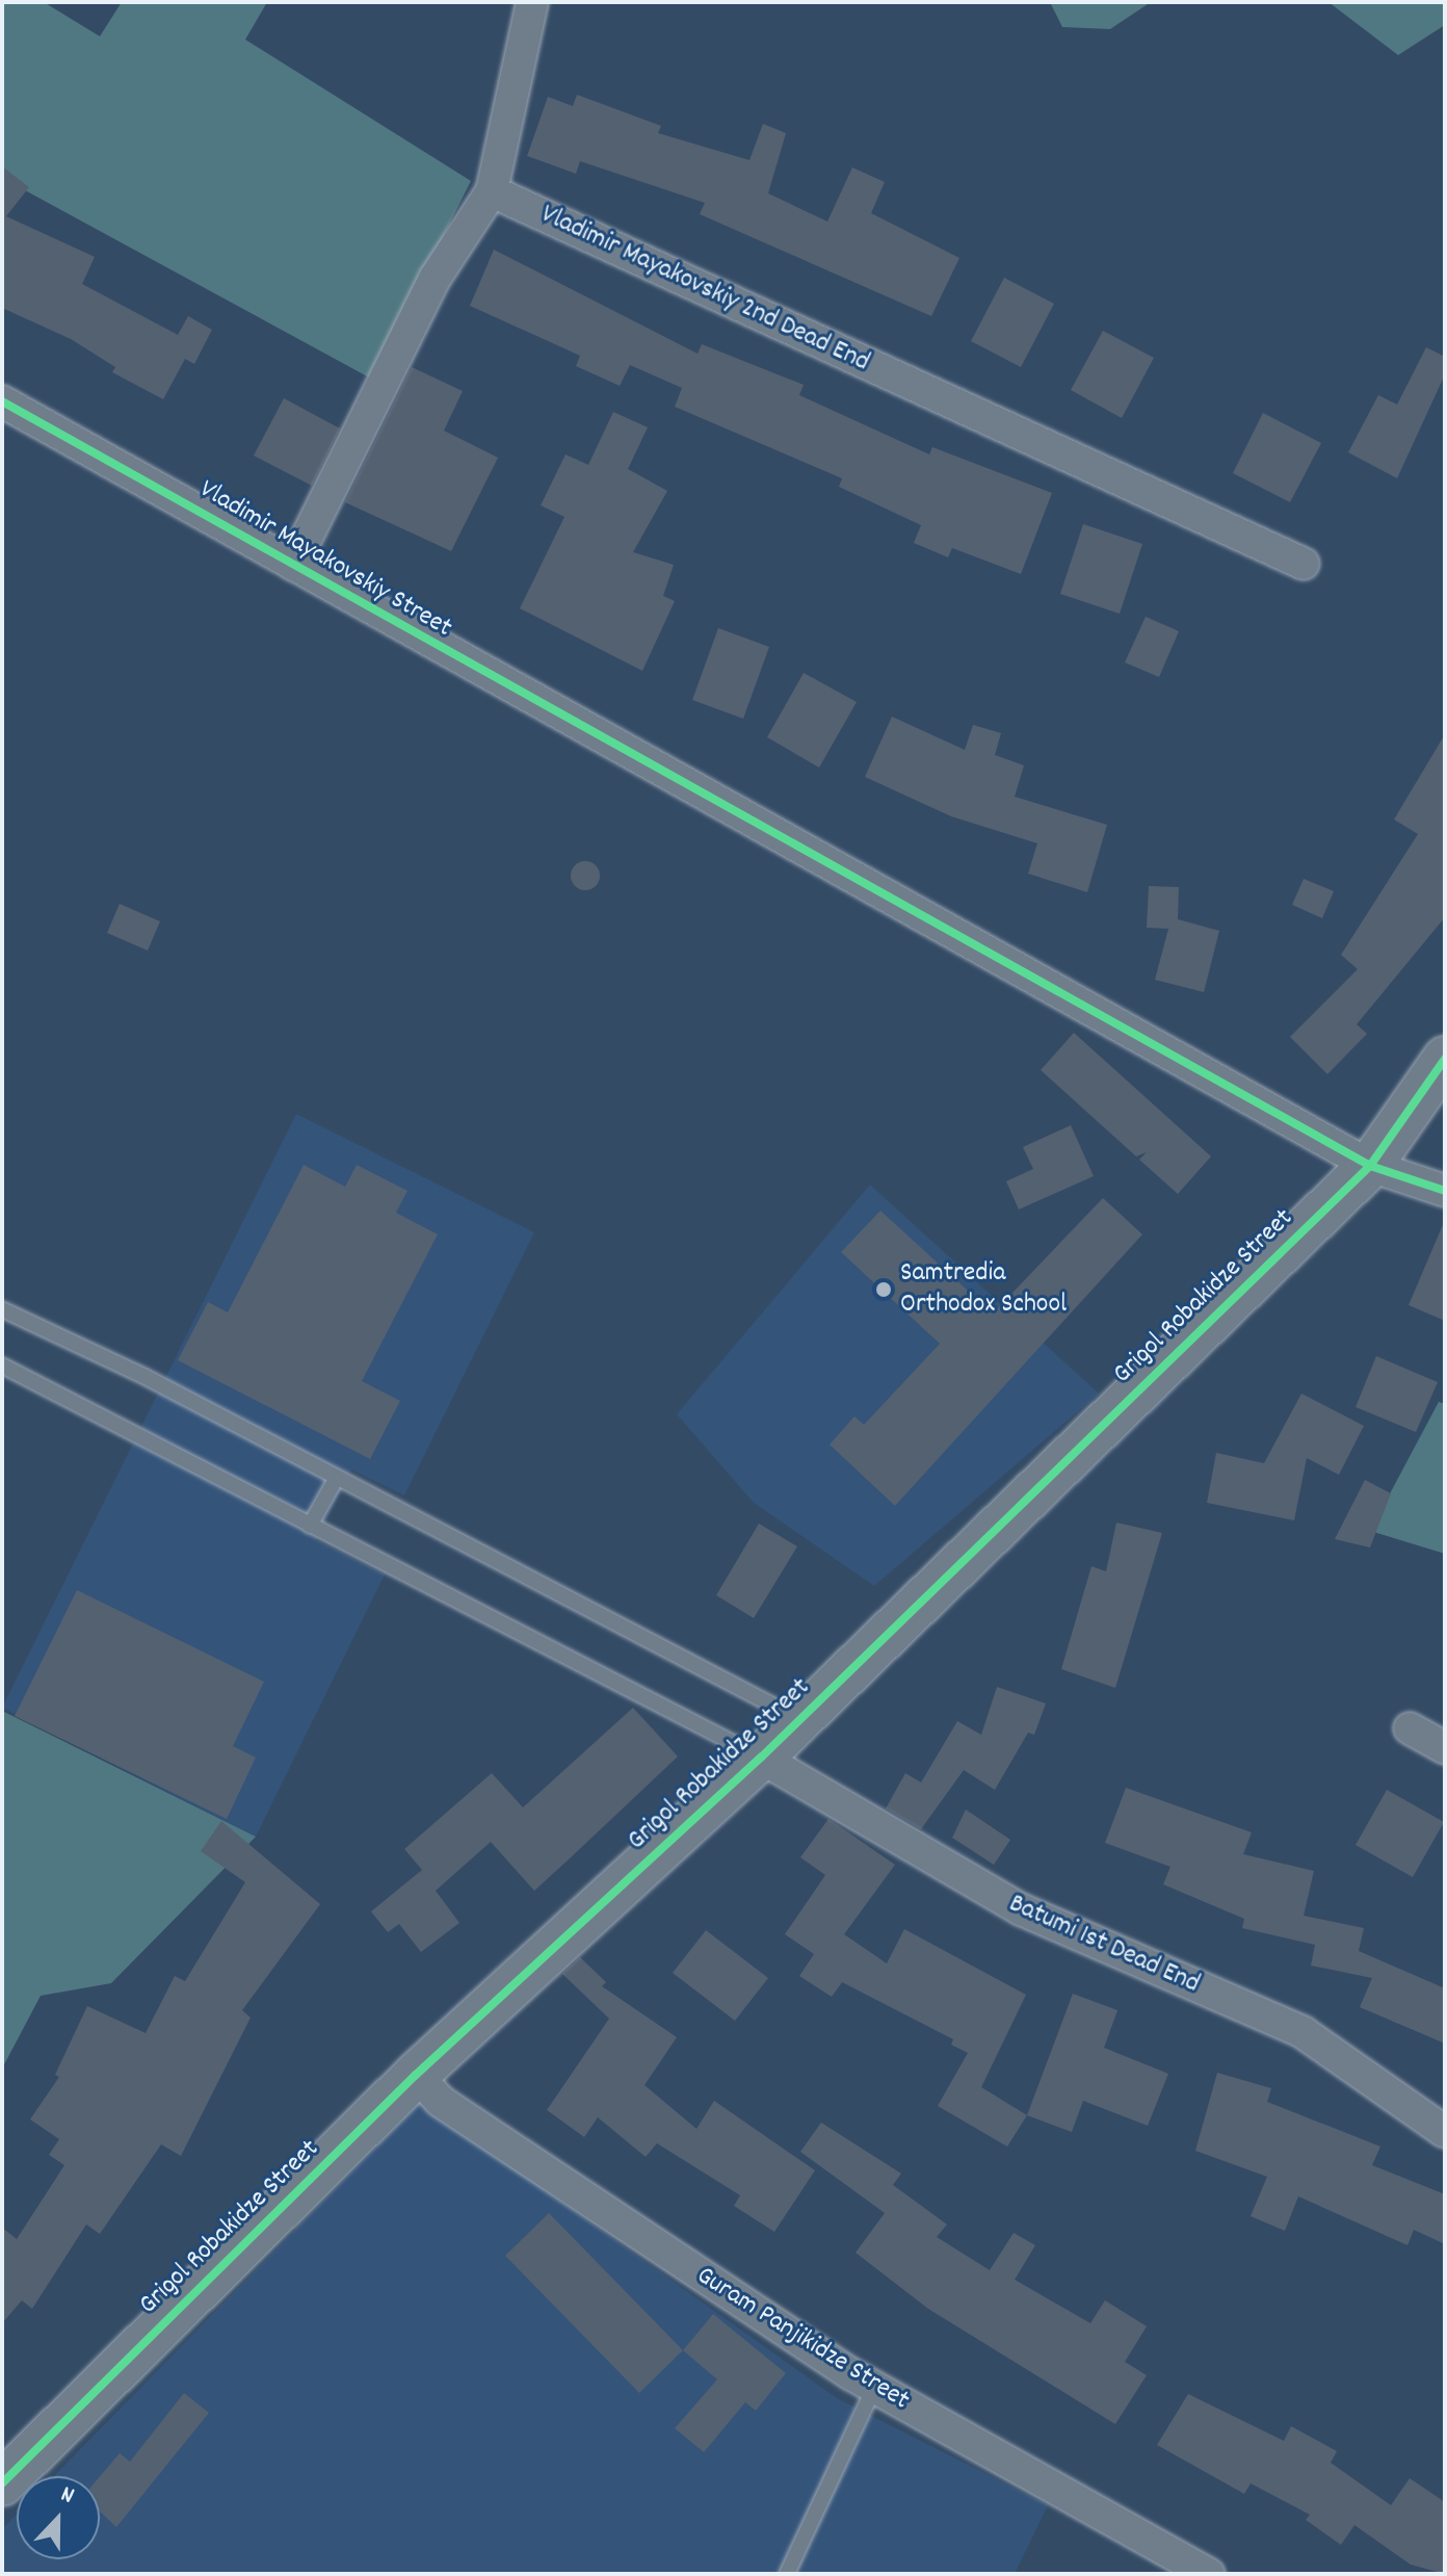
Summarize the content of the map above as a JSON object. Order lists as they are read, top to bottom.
{
  "streets": {
    "street": [
      "Vladimir Mayakovskiy 2nd Dead End",
      "Vladimir Mayakovskiy Street",
      "Grigol Robakidze Street",
      "Batumi 1st Dead End",
      "Guram Panjikidze Street"
    ]
  },
  "crossings": [
    ["Vladimir Mayakovskiy Street", "Grigol Robakidze Street"],
    ["Grigol Robakidze Street", "Batumi 1st Dead End"],
    ["Grigol Robakidze Street", "Guram Panjikidze Street"]
  ],
  "places": ["Samtredia Orthodox School"],
  "north": "top"
}
